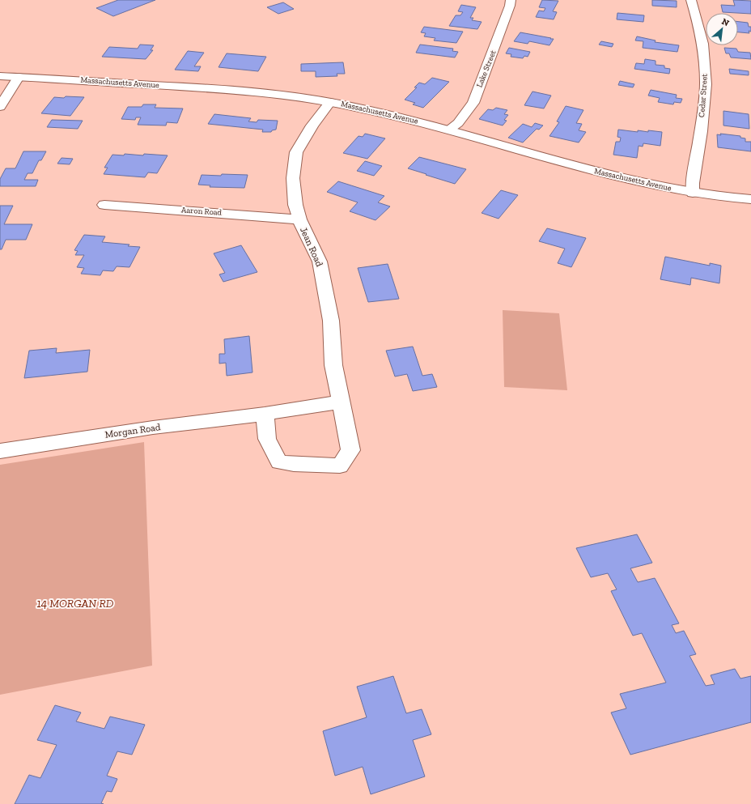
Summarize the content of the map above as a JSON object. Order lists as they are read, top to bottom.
{
  "streets": {
    "street": [
      "Lake Street",
      "Massachusetts Avenue",
      "Cedar Street",
      "Aaron Road",
      "Jean Road",
      "Morgan Road"
    ]
  },
  "crossings": [
    ["Lake Street", "Massachusetts Avenue"],
    ["Massachusetts Avenue", "Cedar Street"],
    ["Massachusetts Avenue", "Jean Road"],
    ["Aaron Road", "Jean Road"],
    ["Jean Road", "Morgan Road"]
  ],
  "parks": ["14 MORGAN RD"],
  "north": "top right"
}
